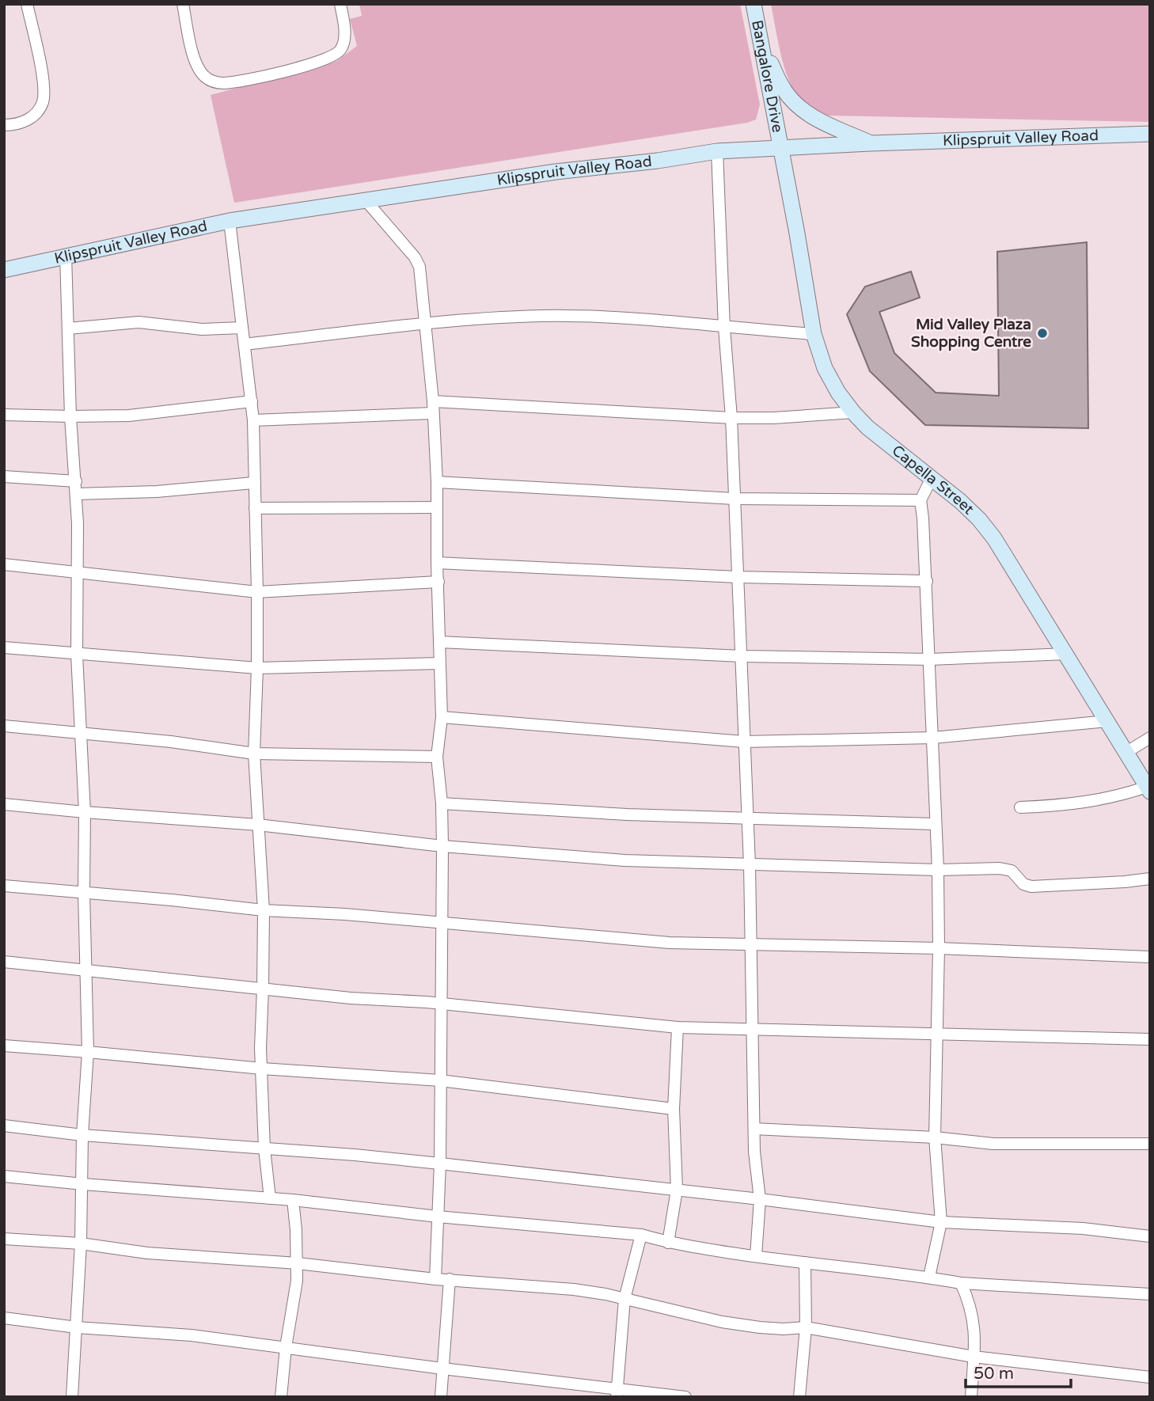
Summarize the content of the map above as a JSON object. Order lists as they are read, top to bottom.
{
  "streets": {
    "main road": ["Bangalore Drive", "Klipspruit Valley Road", "Capella Street"]
  },
  "crossings": [
    ["Bangalore Drive", "Klipspruit Valley Road"],
    ["Bangalore Drive", "Capella Street"],
    ["Klipspruit Valley Road", "Capella Street"]
  ],
  "places": ["Mid Valley Plaza Shopping Centre"],
  "scale_bar": "50 m"
}
